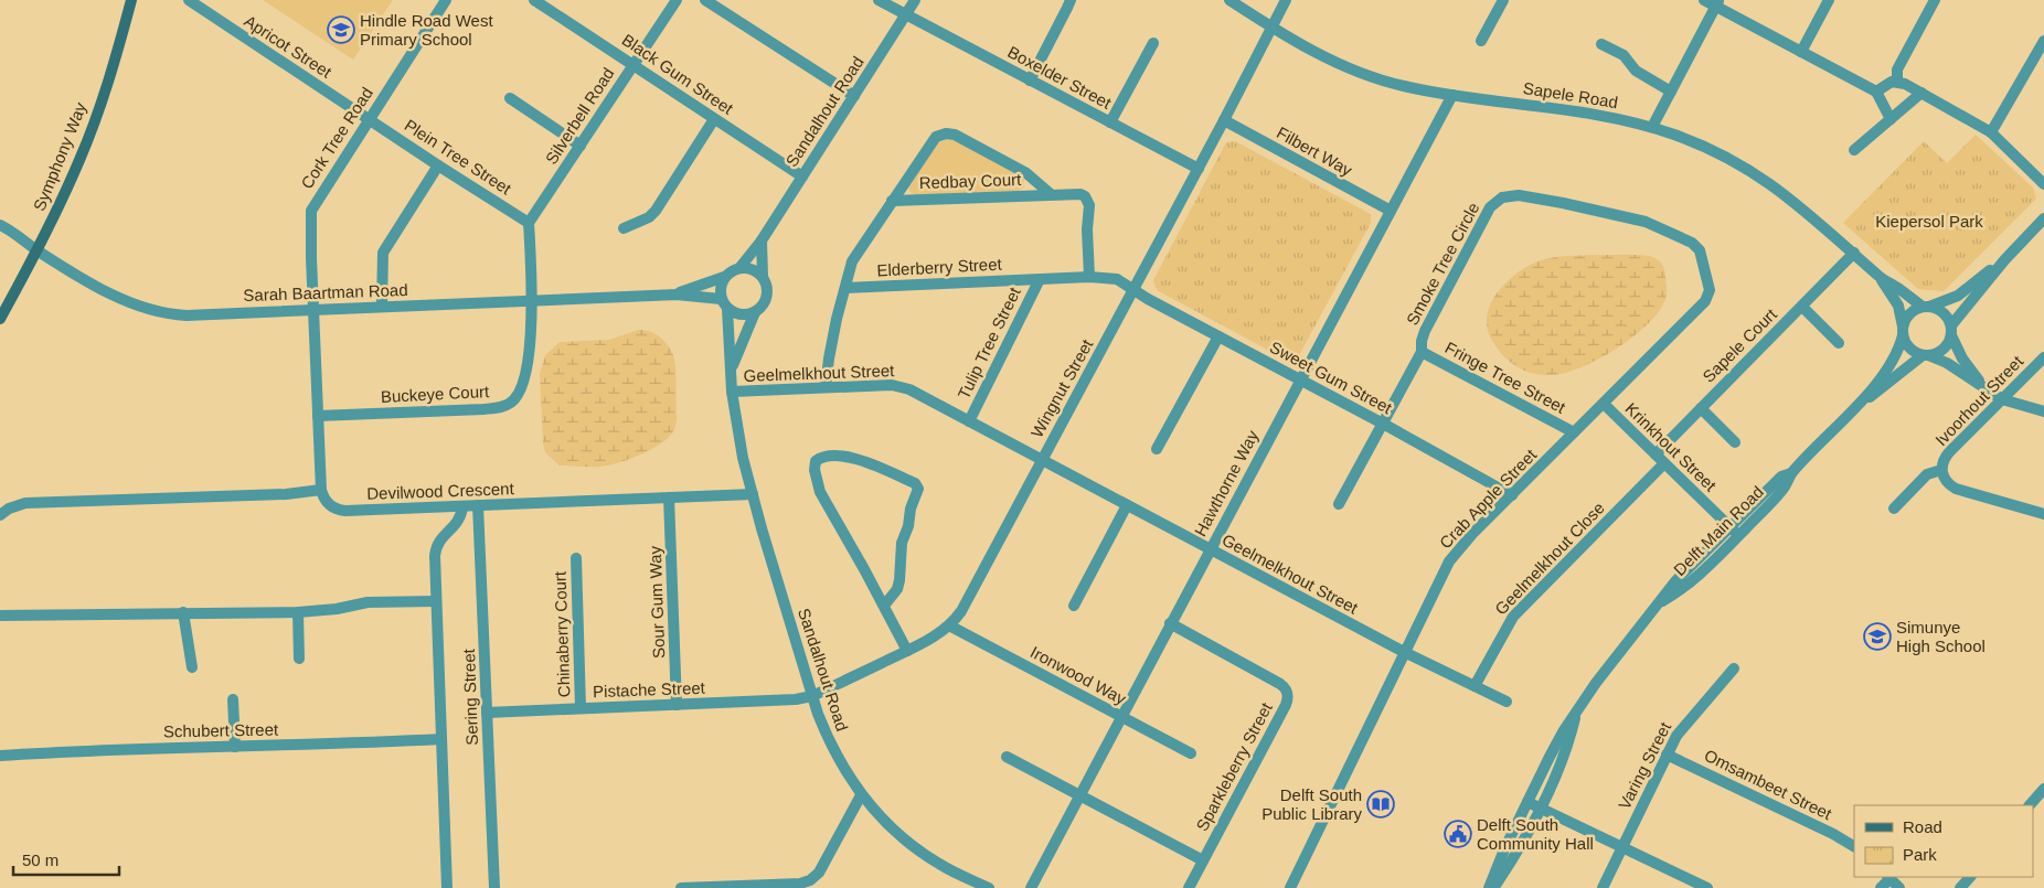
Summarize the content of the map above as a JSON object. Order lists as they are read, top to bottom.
{
  "streets": {
    "main road": ["Symphony Way"],
    "street": [
      "Apricot Street",
      "Black Gum Street",
      "Boxelder Street",
      "Sapele Road",
      "Sandalhout Road",
      "Silverbell Road",
      "Cork Tree Road",
      "Filbert Way",
      "Plein Tree Street",
      "Redbay Court",
      "Smoke Tree Circle",
      "Elderberry Street",
      "Sarah Baartman Road",
      "Tulip Tree Street",
      "Sapele Court",
      "Geelmelkhout Street",
      "Sweet Gum Street",
      "Fringe Tree Street",
      "Wingnut Street",
      "Buckeye Court",
      "Ivoorhout Street",
      "Krinkhout Street",
      "Hawthorne Way",
      "Devilwood Crescent",
      "Crab Apple Street",
      "Delft Main Road",
      "Geelmelkhout Close",
      "Sour Gum Way",
      "Chinaberry Court",
      "Ironwood Way",
      "Pistache Street",
      "Sering Street",
      "Schubert Street",
      "Varing Street",
      "Sparkleberry Street",
      "Omsambeet Street"
    ]
  },
  "crossings": [
    ["Apricot Street", "Cork Tree Road"],
    ["Apricot Street", "Plein Tree Street"],
    ["Black Gum Street", "Sandalhout Road"],
    ["Black Gum Street", "Silverbell Road"],
    ["Boxelder Street", "Sandalhout Road"],
    ["Boxelder Street", "Wingnut Street"],
    ["Sapele Road", "Sapele Court"],
    ["Sapele Road", "Wingnut Street"],
    ["Sapele Road", "Hawthorne Way"],
    ["Sapele Road", "Delft Main Road"],
    ["Sandalhout Road", "Sarah Baartman Road"],
    ["Sandalhout Road", "Geelmelkhout Street"],
    ["Sandalhout Road", "Wingnut Street"],
    ["Sandalhout Road", "Devilwood Crescent"],
    ["Sandalhout Road", "Pistache Street"],
    ["Silverbell Road", "Plein Tree Street"],
    ["Cork Tree Road", "Plein Tree Street"],
    ["Cork Tree Road", "Sarah Baartman Road"],
    ["Filbert Way", "Wingnut Street"],
    ["Filbert Way", "Hawthorne Way"],
    ["Symphony Way", "Sarah Baartman Road"],
    ["Redbay Court", "Elderberry Street"],
    ["Smoke Tree Circle", "Sweet Gum Street"],
    ["Smoke Tree Circle", "Fringe Tree Street"],
    ["Smoke Tree Circle", "Krinkhout Street"],
    ["Smoke Tree Circle", "Crab Apple Street"],
    ["Elderberry Street", "Tulip Tree Street"],
    ["Elderberry Street", "Sweet Gum Street"],
    ["Elderberry Street", "Wingnut Street"],
    ["Sarah Baartman Road", "Buckeye Court"],
    ["Tulip Tree Street", "Geelmelkhout Street"],
    ["Sapele Court", "Krinkhout Street"],
    ["Geelmelkhout Street", "Wingnut Street"],
    ["Geelmelkhout Street", "Hawthorne Way"],
    ["Geelmelkhout Street", "Crab Apple Street"],
    ["Sweet Gum Street", "Wingnut Street"],
    ["Sweet Gum Street", "Hawthorne Way"],
    ["Sweet Gum Street", "Crab Apple Street"],
    ["Fringe Tree Street", "Crab Apple Street"],
    ["Wingnut Street", "Ironwood Way"],
    ["Wingnut Street", "Pistache Street"],
    ["Krinkhout Street", "Delft Main Road"],
    ["Krinkhout Street", "Geelmelkhout Close"],
    ["Hawthorne Way", "Ironwood Way"],
    ["Hawthorne Way", "Sparkleberry Street"],
    ["Devilwood Crescent", "Sour Gum Way"],
    ["Devilwood Crescent", "Sering Street"],
    ["Sour Gum Way", "Pistache Street"],
    ["Chinaberry Court", "Pistache Street"],
    ["Pistache Street", "Sering Street"],
    ["Varing Street", "Omsambeet Street"]
  ],
  "parks": ["Kiepersol Park"],
  "places": {
    "school or university": ["Hindle Road West Primary School", "Simunye High School"],
    "library": ["Delft South Public Library"],
    "public building": ["Delft South Community Hall"]
  },
  "legend": ["Road", "Park"],
  "scale_bar": "50 m"
}
